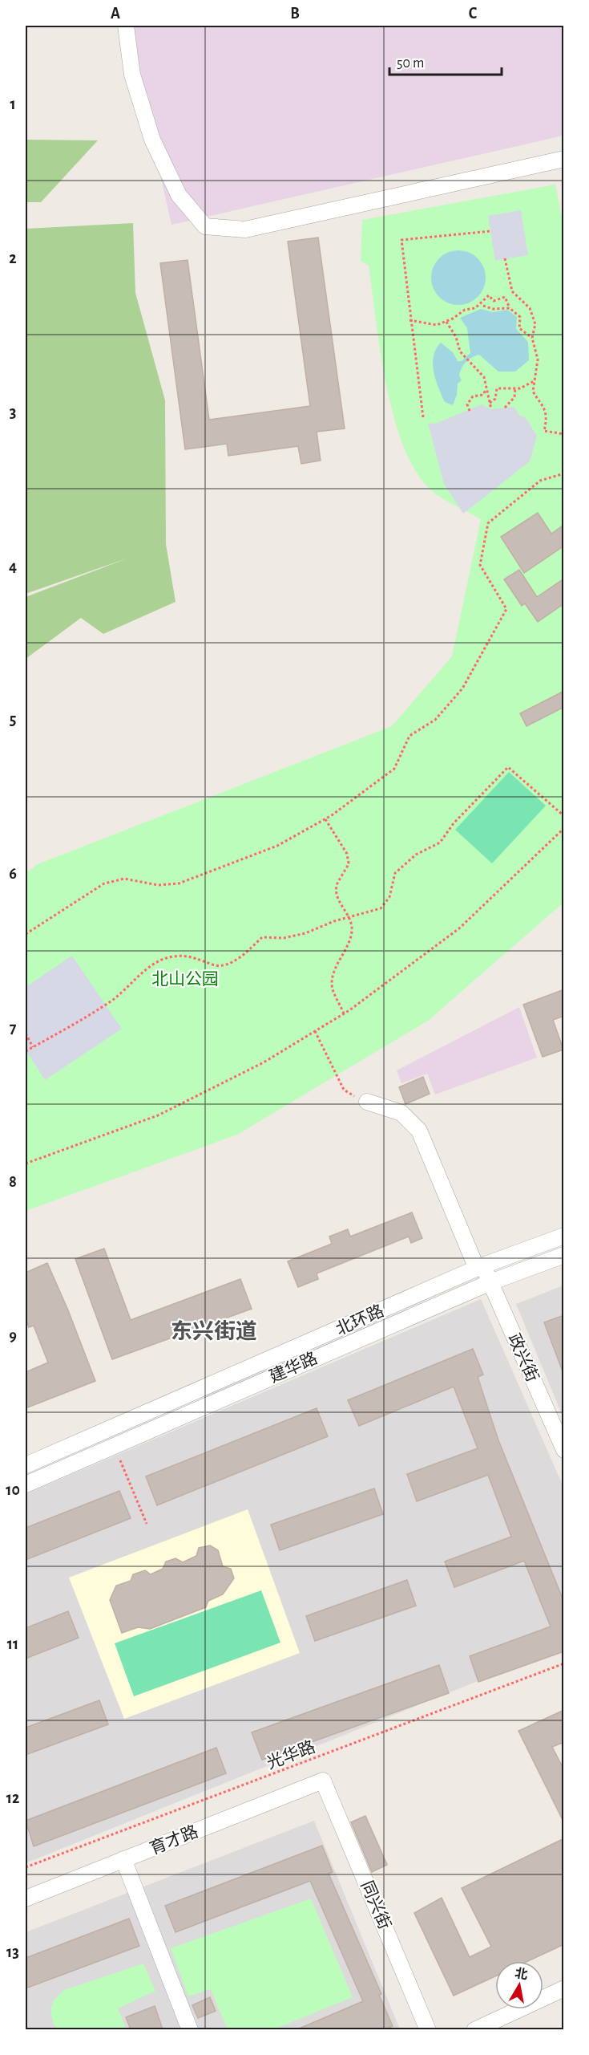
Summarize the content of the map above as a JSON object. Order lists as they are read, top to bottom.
{
  "streets": {
    "street": [
      "北环路",
      "政兴街",
      "建华路",
      "育才路",
      "同兴街"
    ],
    "path": ["光华路"]
  },
  "crossings": [
    ["北环路", "政兴街"],
    ["政兴街", "建华路"],
    ["育才路", "同兴街"]
  ],
  "districts": ["东兴街道"],
  "parks": ["北山公园"],
  "scale_bar": "50 m",
  "north": "top",
  "grid": {
    "columns": ["A", "B", "C"],
    "rows": [
      "1",
      "2",
      "3",
      "4",
      "5",
      "6",
      "7",
      "8",
      "9",
      "10",
      "11",
      "12",
      "13"
    ]
  }
}
